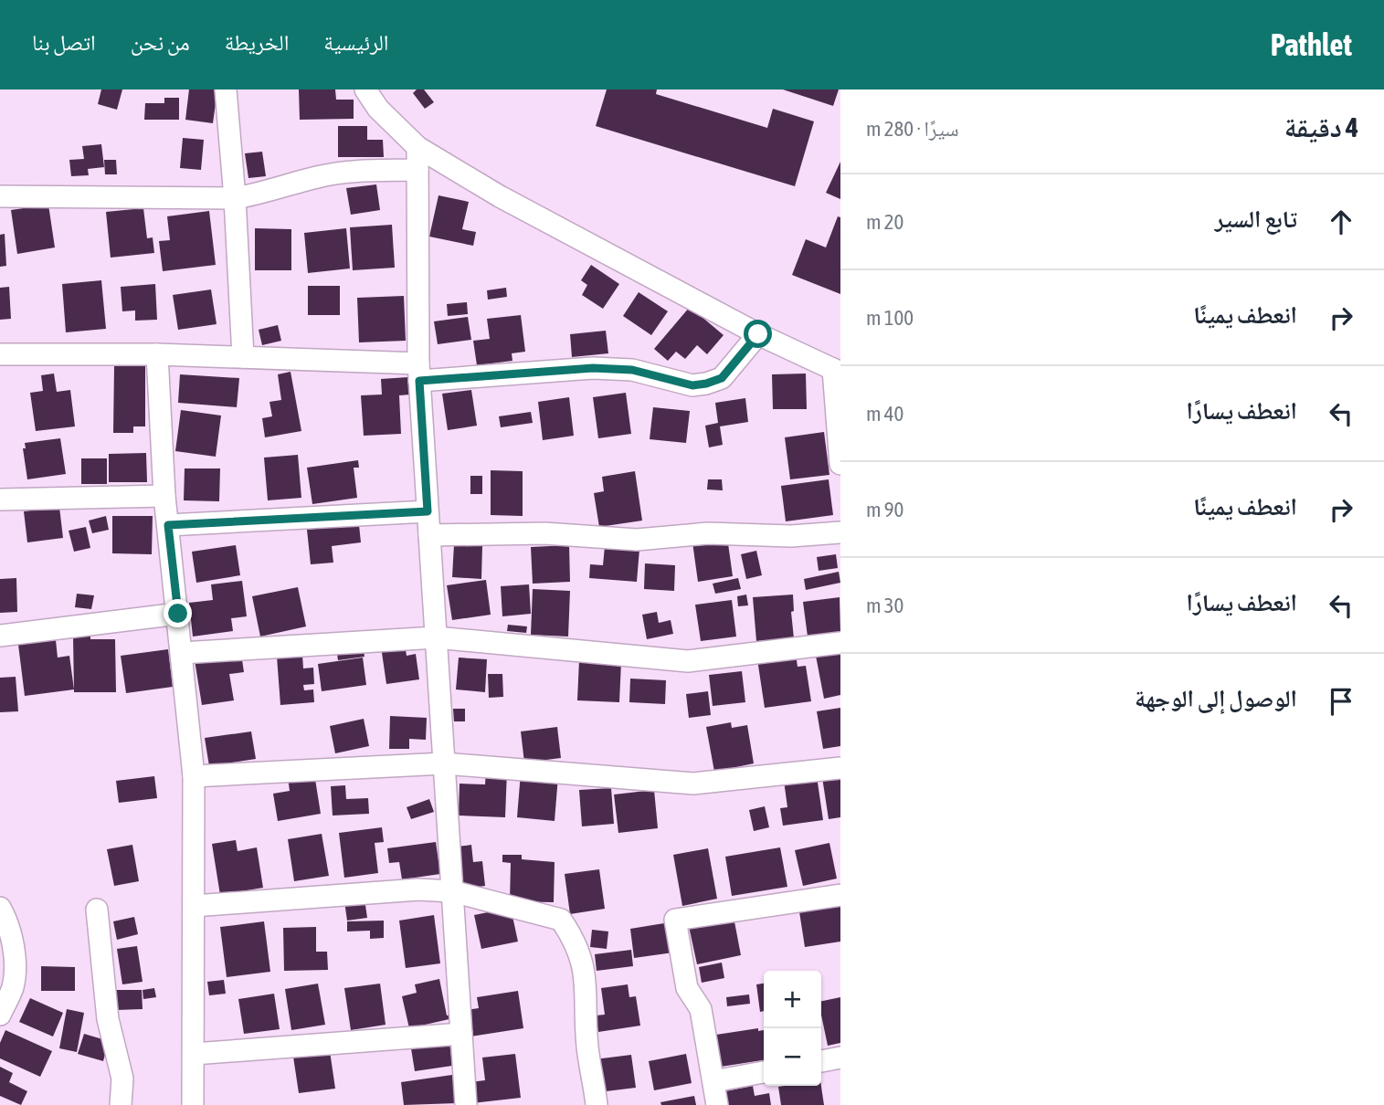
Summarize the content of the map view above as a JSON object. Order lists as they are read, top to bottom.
{
  "page": {
    "header": "Pathlet",
    "nav": [
      "الرئيسية",
      "الخريطة",
      "من نحن",
      "اتصل بنا"
    ],
    "heading": ["4 دقيقة", "سيرًا · 280 m"],
    "list": [
      ["تابع السير", "20 m"],
      ["انعطف يمينًا", "100 m"],
      ["انعطف يسارًا", "40 m"],
      ["انعطف يمينًا", "90 m"],
      ["انعطف يسارًا", "30 m"],
      "الوصول إلى الوجهة"
    ],
    "map_buttons": ["+", "−"]
  }
}
